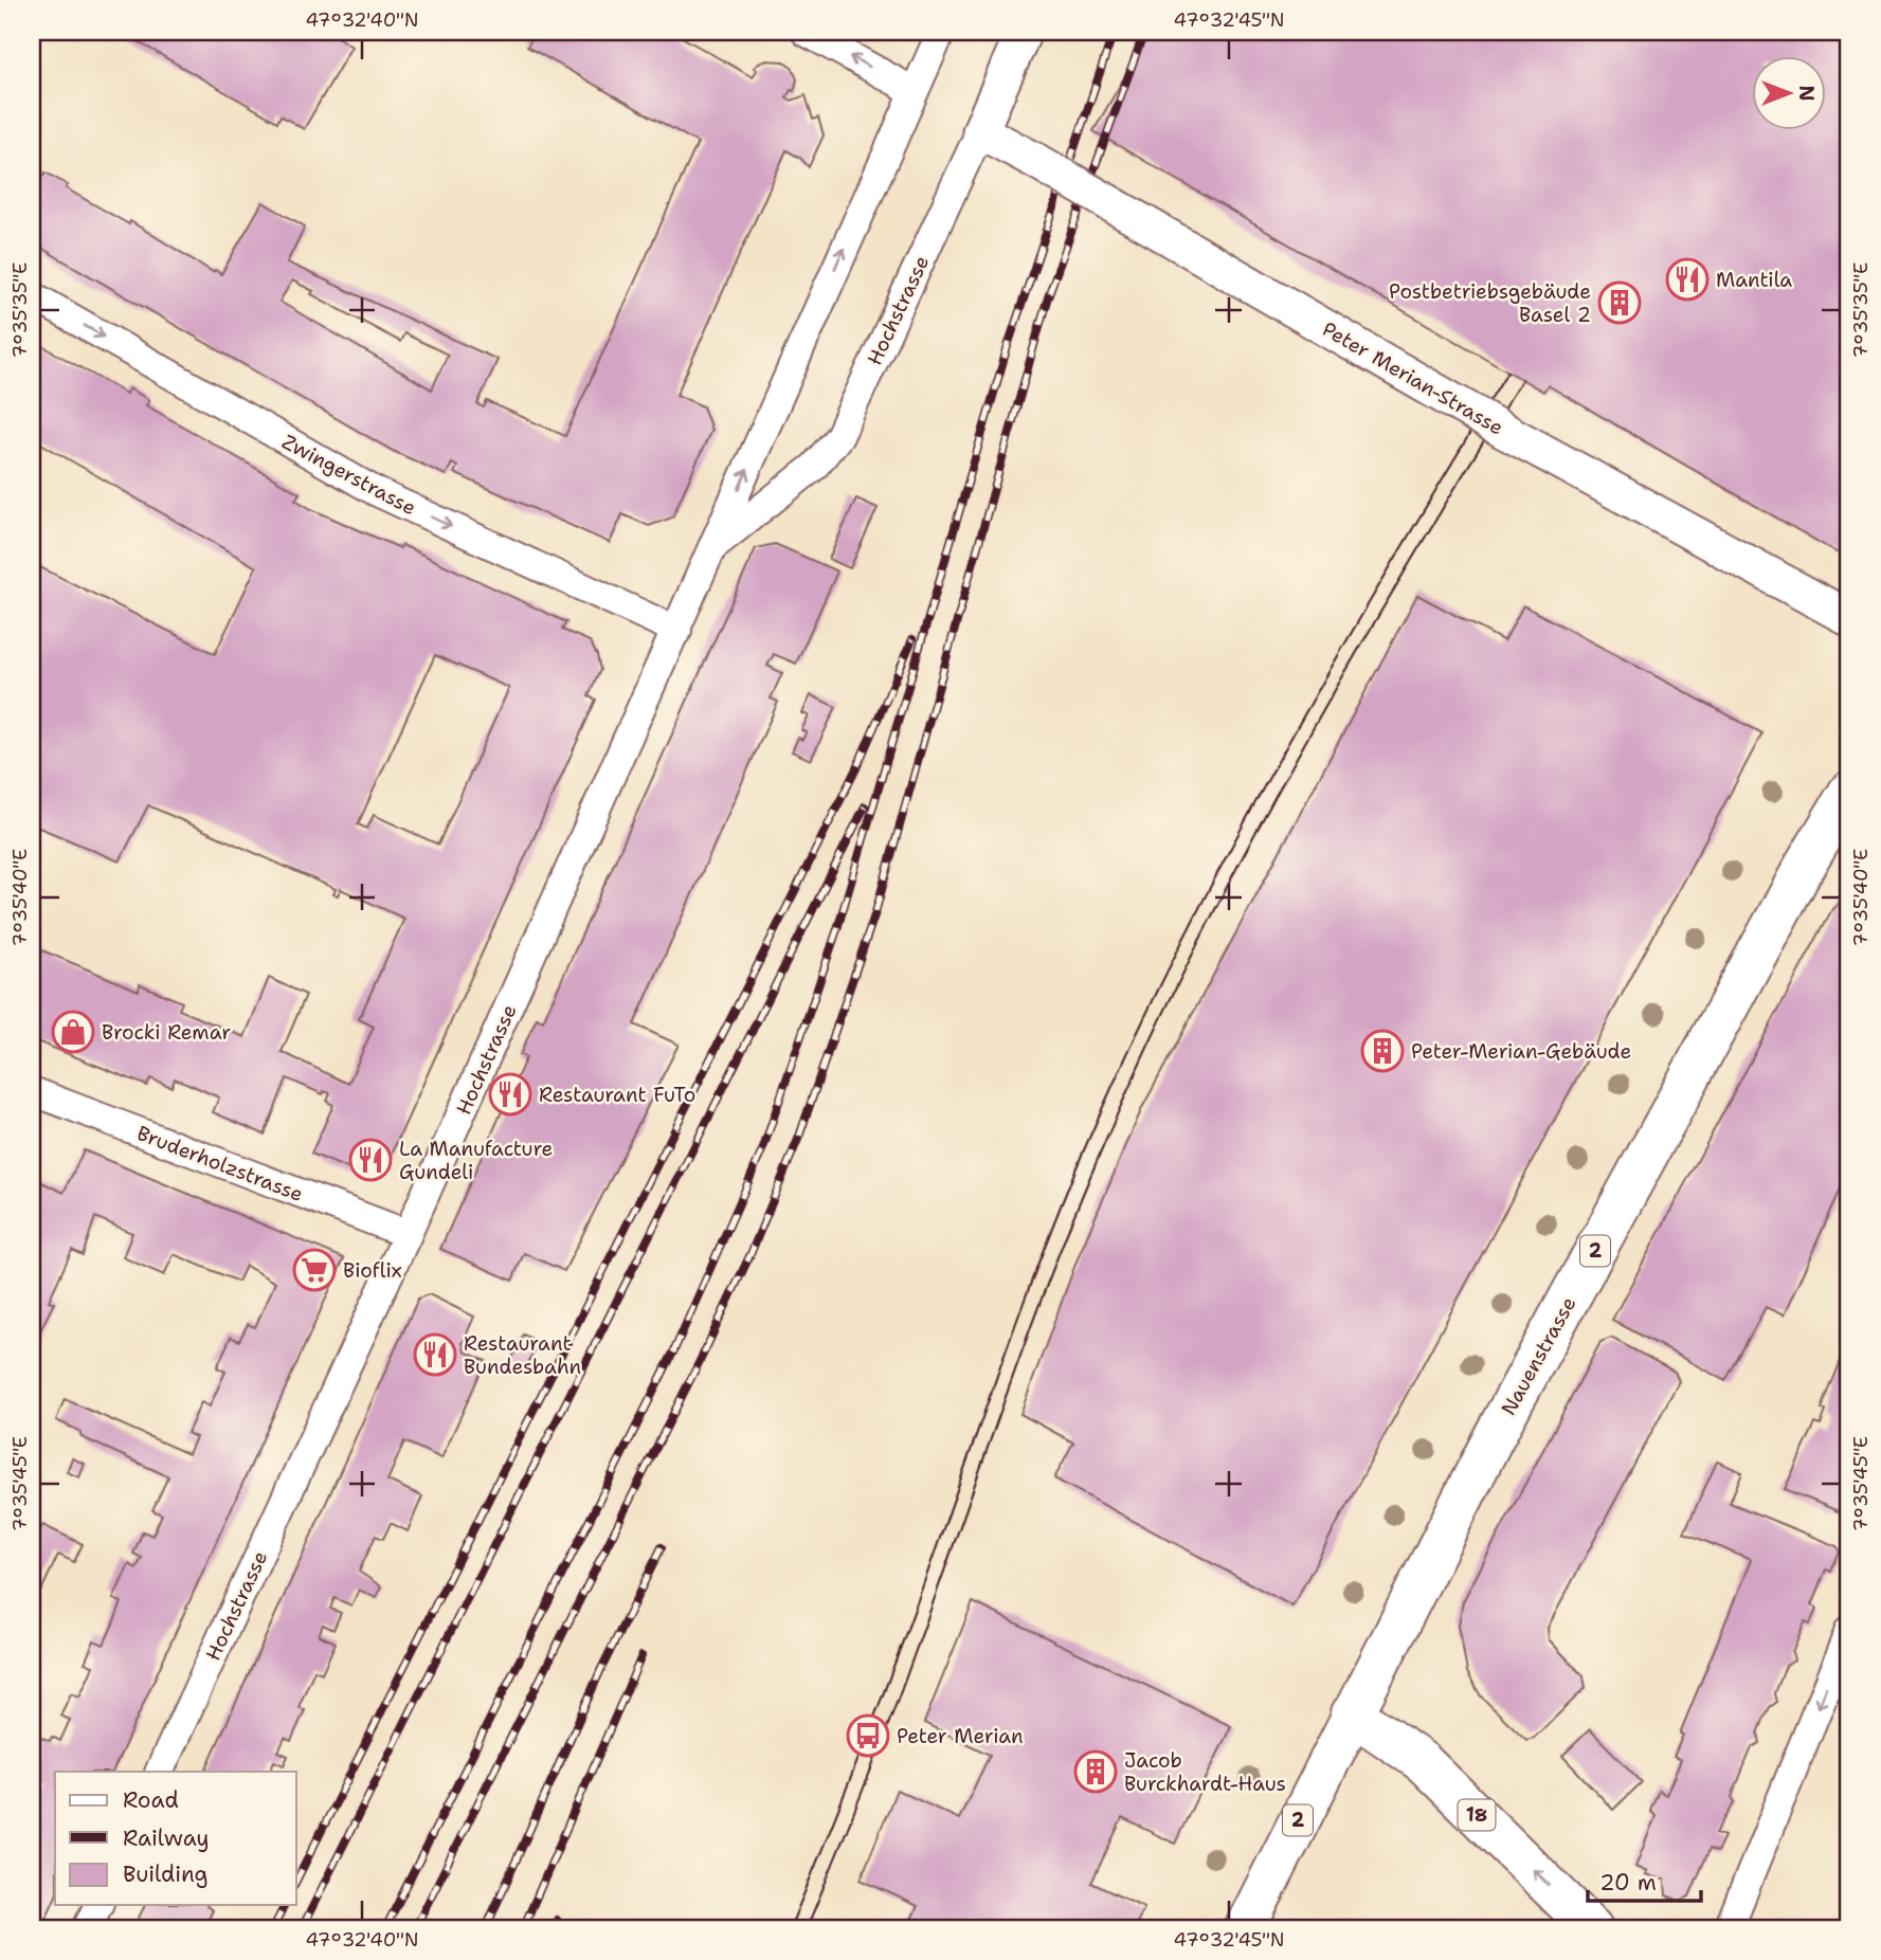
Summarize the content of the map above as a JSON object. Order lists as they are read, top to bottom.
{
  "streets": {
    "main road": ["2", "Nauenstrasse", "18"],
    "street": [
      "Hochstrasse",
      "Peter Merian-Strasse",
      "Zwingerstrasse",
      "Bruderholzstrasse"
    ]
  },
  "crossings": [
    ["Hochstrasse", "Peter Merian-Strasse"],
    ["Hochstrasse", "Zwingerstrasse"],
    ["Hochstrasse", "Bruderholzstrasse"],
    ["Nauenstrasse", "18"]
  ],
  "one_way": ["Zwingerstrasse"],
  "places": {
    "restaurant": [
      "Mantila",
      "Restaurant FuTo",
      "La Manufacture Gundeli",
      "Restaurant Bundesbahn"
    ],
    "building": ["Postbetriebsgebäude Basel 2", "Peter-Merian-Gebäude", "Jacob Burckhardt-Haus"],
    "shop": ["Brocki Remar"],
    "supermarket": ["Bioflix"],
    "bus stop": ["Peter Merian"]
  },
  "legend": ["Road", "Railway", "Building"],
  "scale_bar": "20 m",
  "north": "right",
  "coordinates": [
    "47°32'40\"N",
    "47°32'45\"N",
    "7°35'35\"E",
    "7°35'40\"E",
    "7°35'45\"E"
  ]
}
